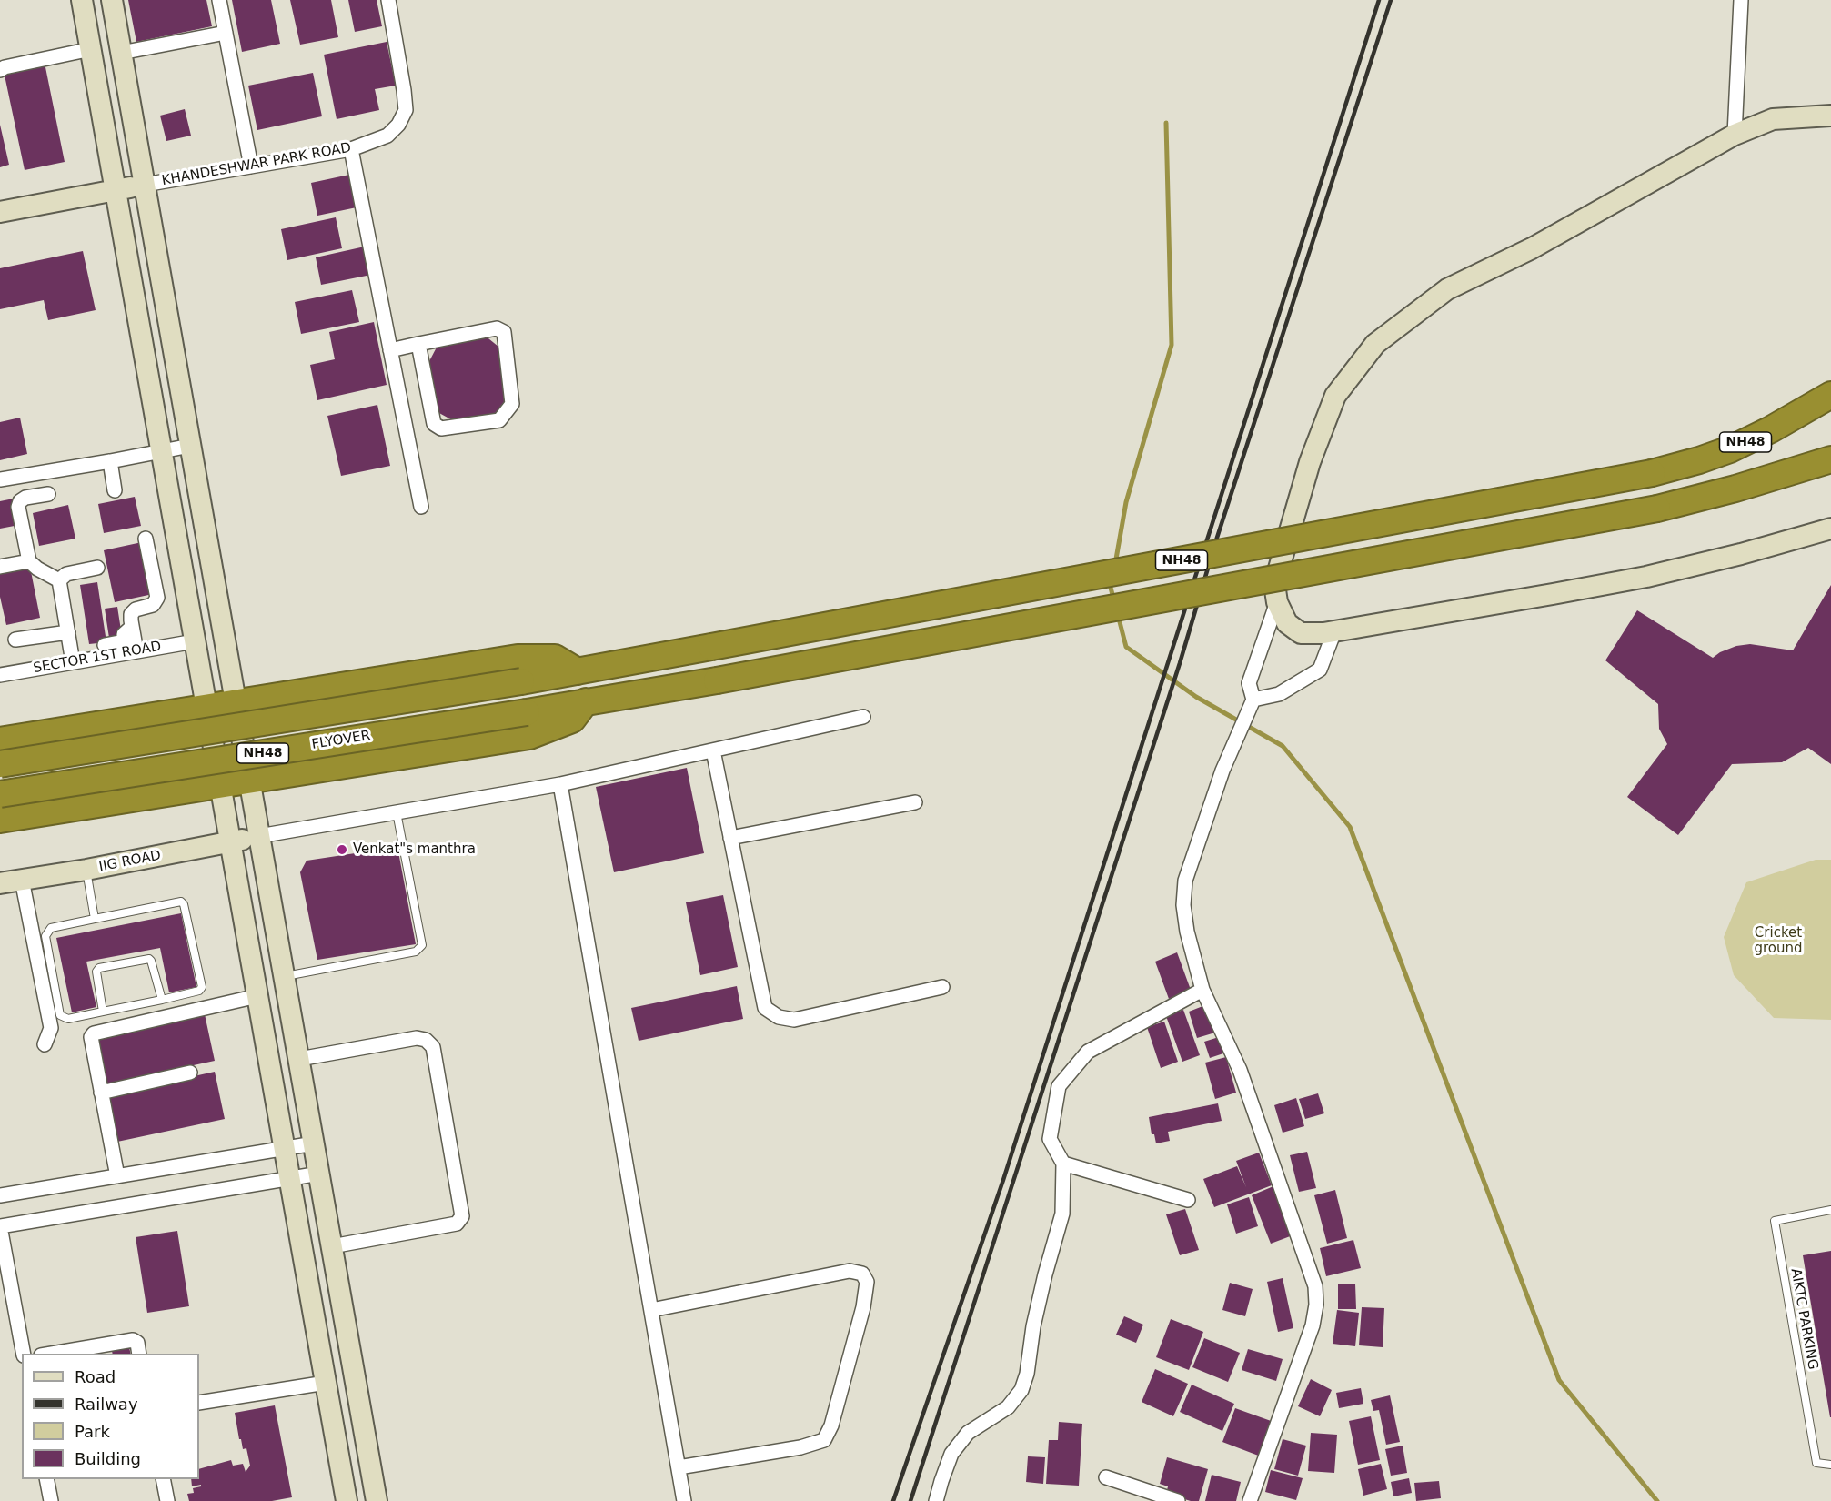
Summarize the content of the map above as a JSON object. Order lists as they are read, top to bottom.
{
  "streets": {
    "highway": ["NH48", "FLYOVER"],
    "main road": ["IIG ROAD"],
    "street": ["KHANDESHWAR PARK ROAD", "SECTOR 1ST ROAD"],
    "lane": ["AIKTC PARKING"]
  },
  "crossings": [
    ["NH48", "FLYOVER"]
  ],
  "parks": ["Cricket ground"],
  "places": ["Venkat\"s manthra"],
  "legend": [
    "Road",
    "Railway",
    "Park",
    "Building"
  ]
}
